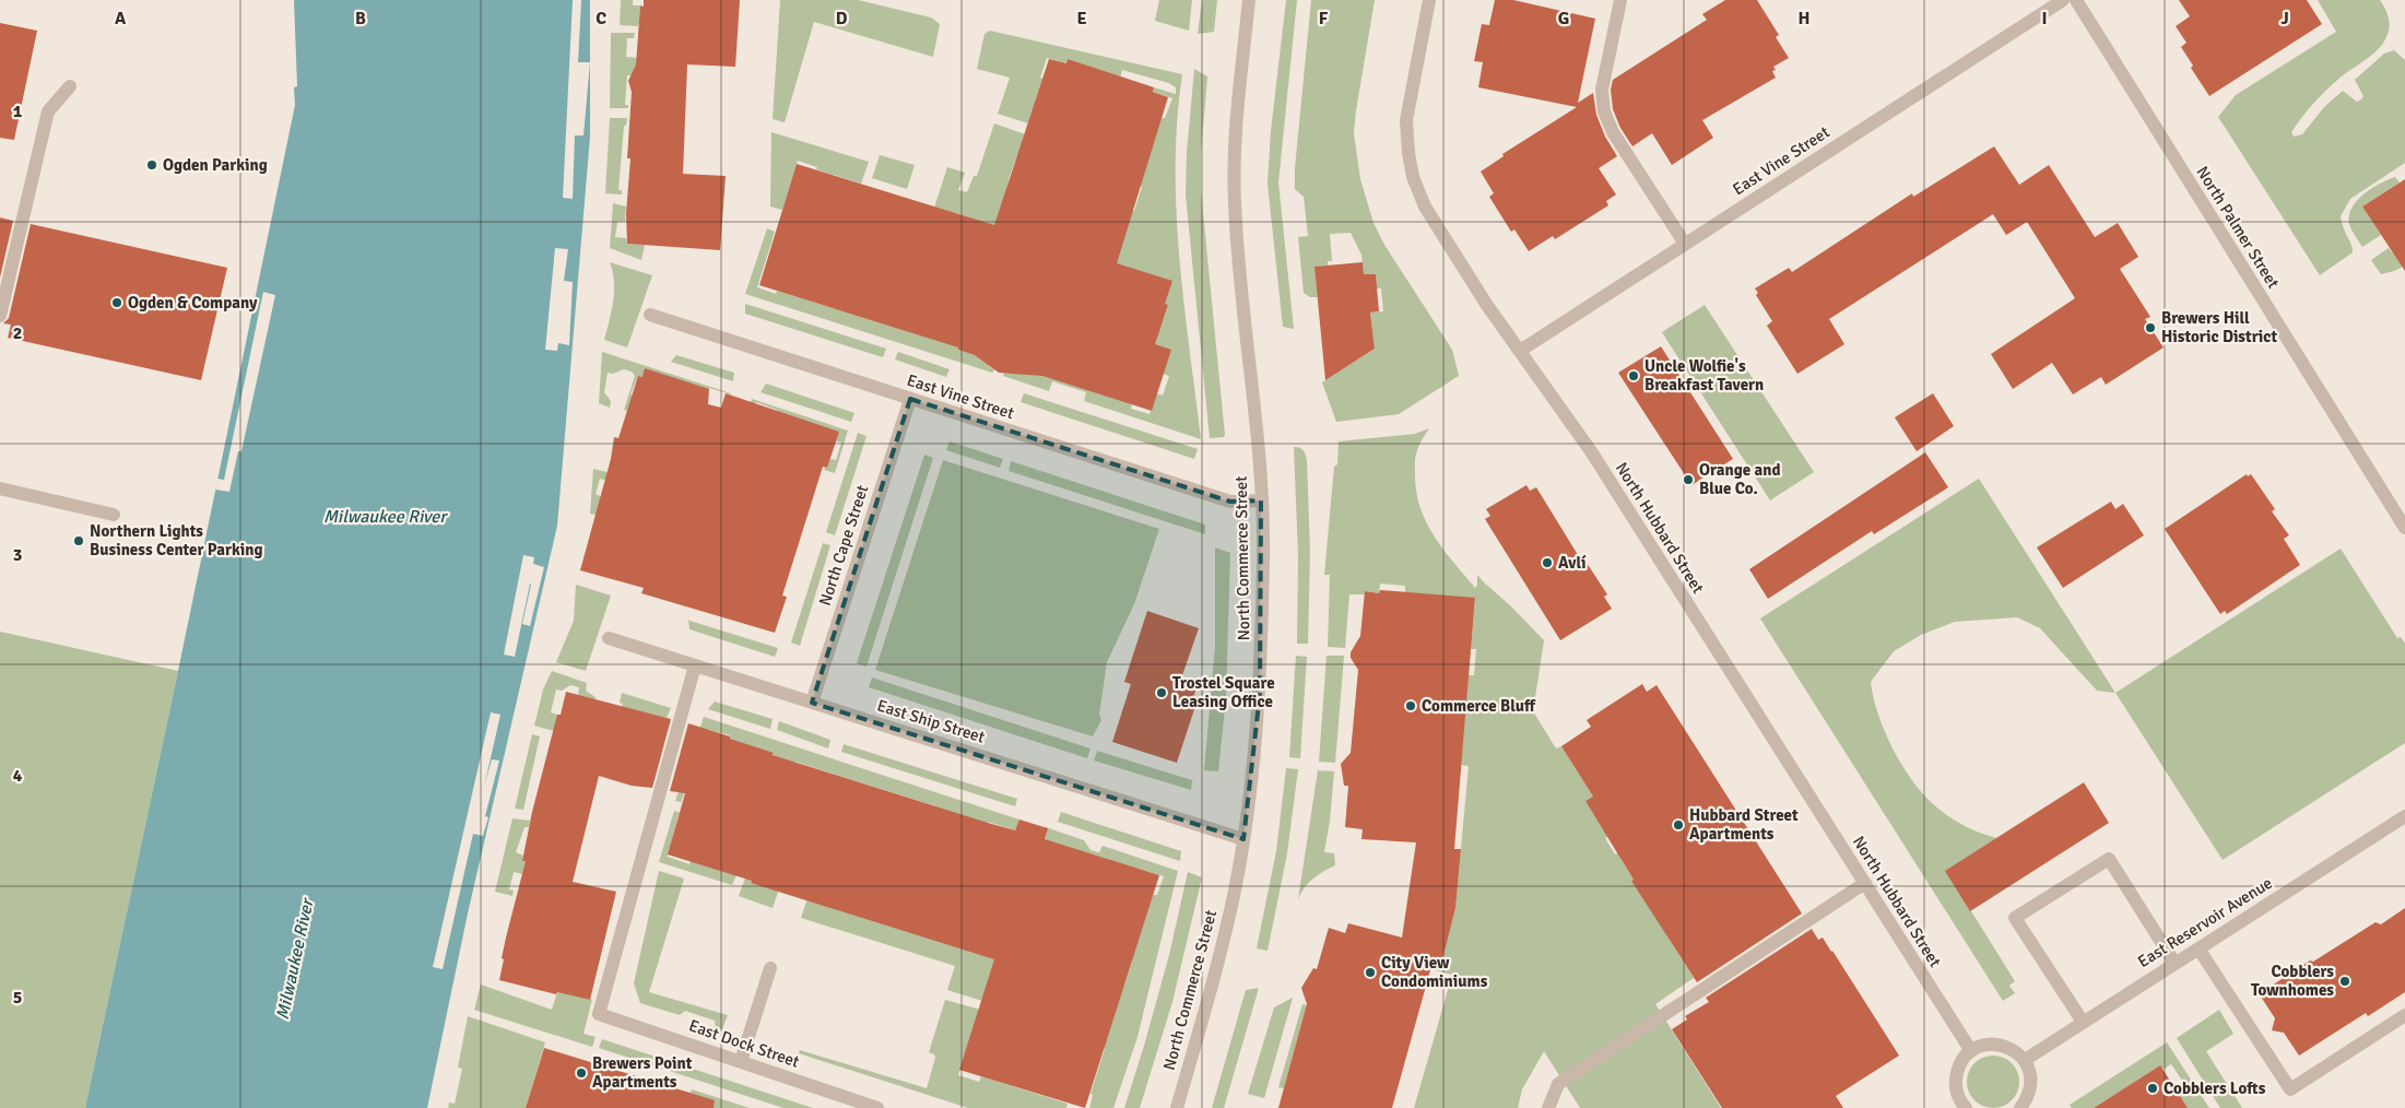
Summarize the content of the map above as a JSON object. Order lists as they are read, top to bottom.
{
  "streets": {
    "street": [
      "East Vine Street",
      "North Palmer Street",
      "North Hubbard Street",
      "North Cape Street",
      "North Commerce Street",
      "East Ship Street",
      "East Reservoir Avenue",
      "East Dock Street"
    ]
  },
  "crossings": [
    ["East Vine Street", "North Hubbard Street"],
    ["East Vine Street", "North Cape Street"],
    ["East Vine Street", "North Commerce Street"],
    ["North Cape Street", "East Ship Street"],
    ["North Commerce Street", "East Ship Street"],
    ["East Ship Street", "East Dock Street"]
  ],
  "water": ["Milwaukee River"],
  "places": [
    "Ogden Parking",
    "Ogden & Company",
    "Brewers Hill Historic District",
    "Uncle Wolfie's Breakfast Tavern",
    "Orange and Blue Co.",
    "Northern Lights Business Center Parking",
    "Avlí",
    "Trostel Square Leasing Office",
    "Commerce Bluff",
    "Hubbard Street Apartments",
    "City View Condominiums",
    "Cobblers Townhomes",
    "Brewers Point Apartments",
    "Cobblers Lofts"
  ],
  "grid": {
    "columns": [
      "A",
      "B",
      "C",
      "D",
      "E",
      "F",
      "G",
      "H",
      "I",
      "J"
    ],
    "rows": [
      "1",
      "2",
      "3",
      "4",
      "5"
    ]
  }
}
